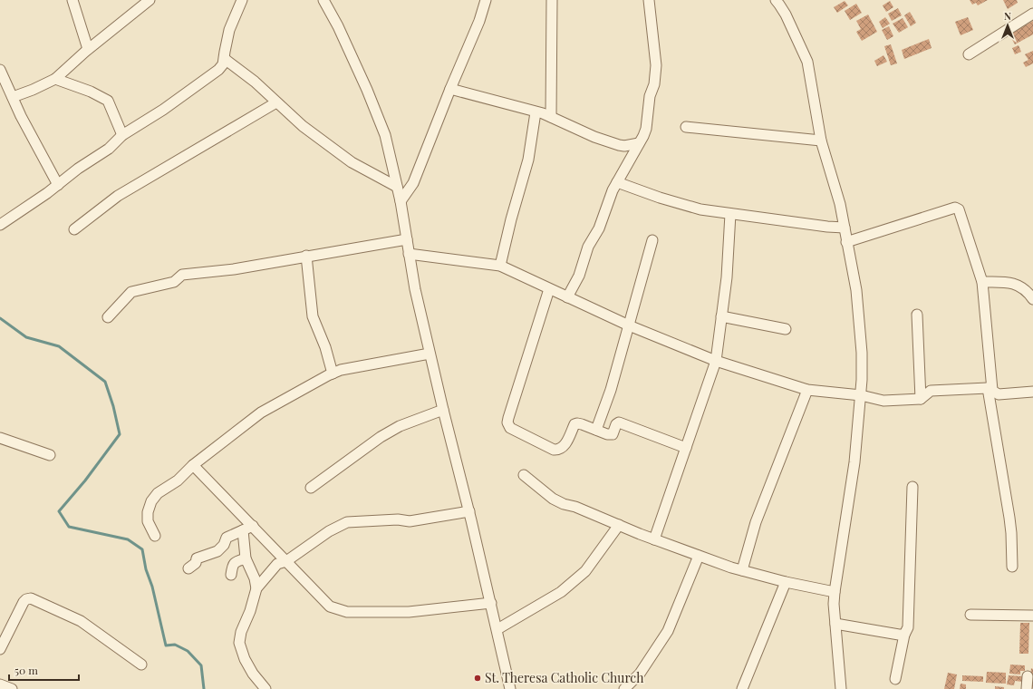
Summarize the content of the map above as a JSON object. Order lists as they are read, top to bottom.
{
  "places": ["St. Theresa Catholic Church"],
  "scale_bar": "50 m",
  "north": "top"
}
